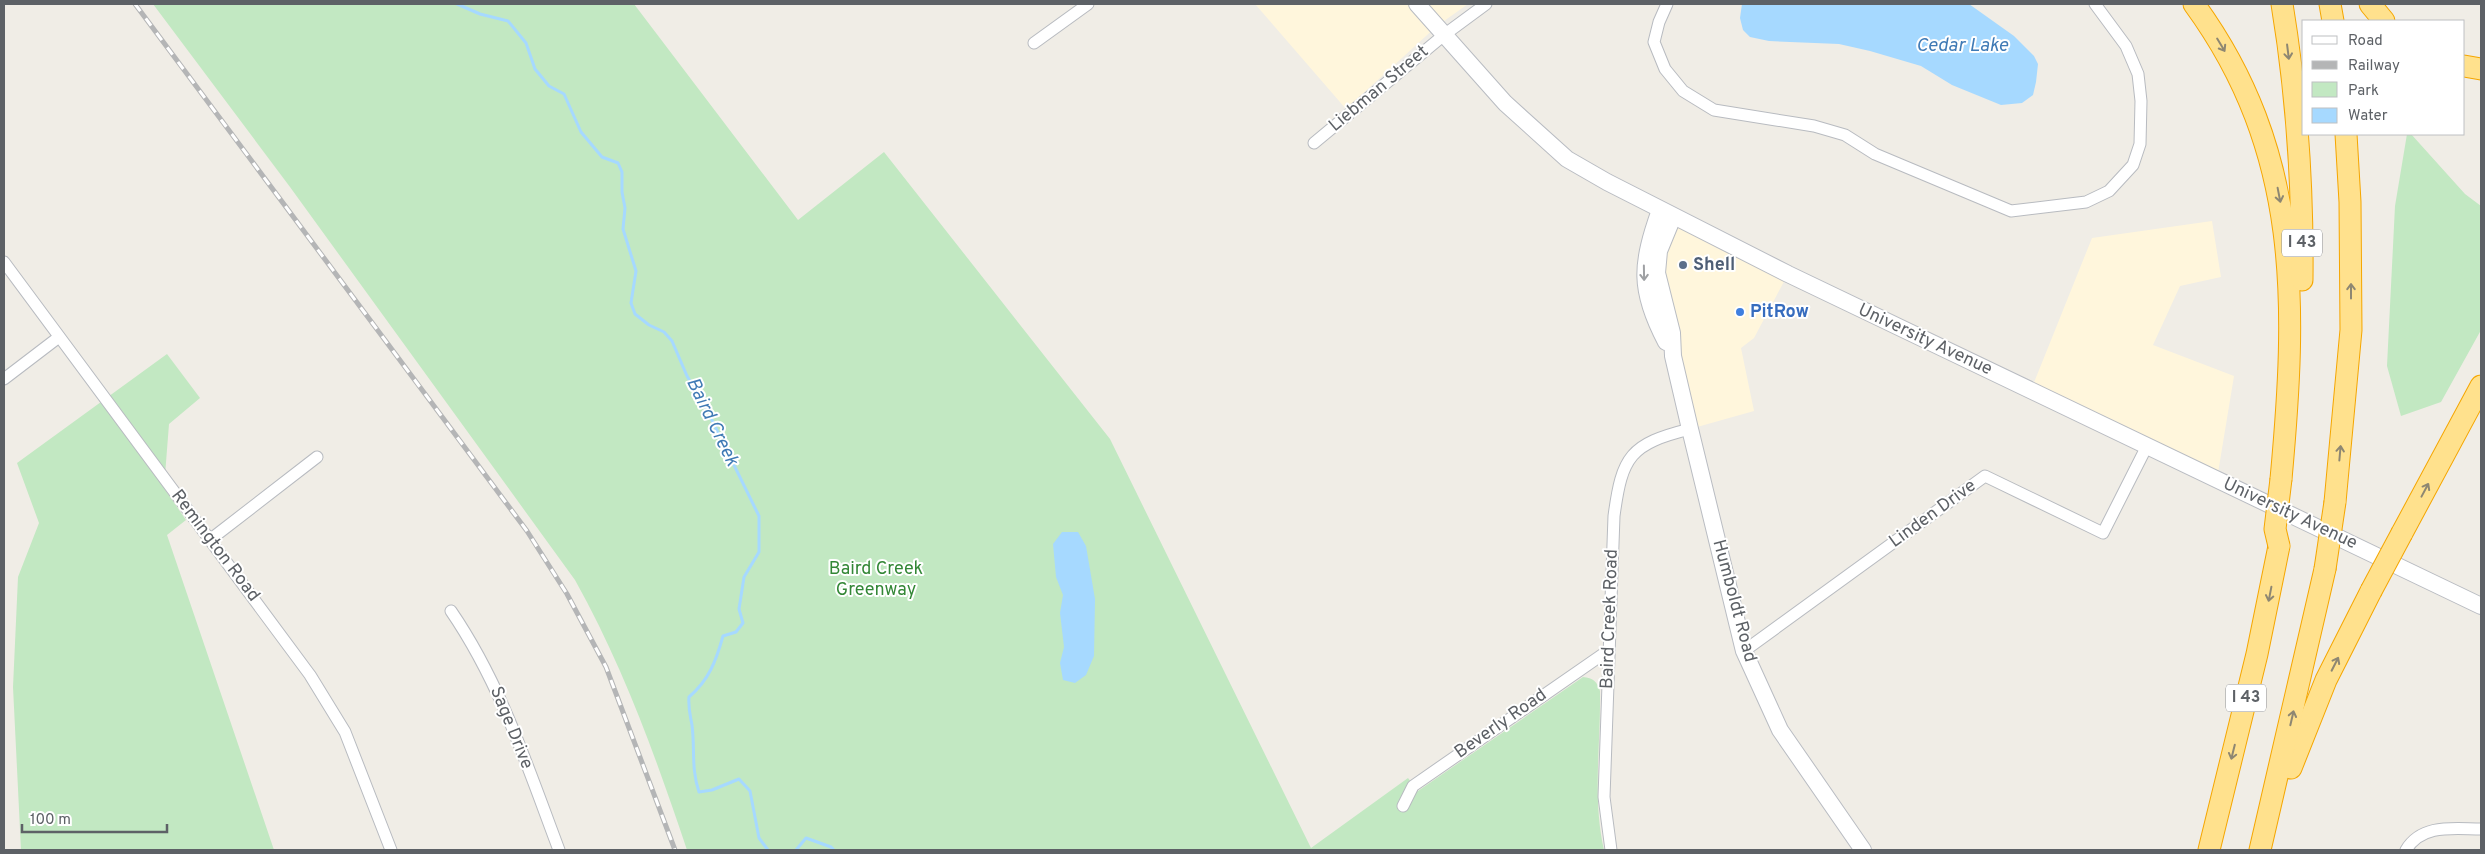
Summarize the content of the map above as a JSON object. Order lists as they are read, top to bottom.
{
  "streets": {
    "highway": ["I 43"],
    "main road": ["University Avenue", "Humboldt Road"],
    "street": [
      "Liebman Street",
      "Linden Drive",
      "Remington Road",
      "Baird Creek Road",
      "Beverly Road",
      "Sage Drive"
    ]
  },
  "crossings": [
    ["Liebman Street", "University Avenue"],
    ["University Avenue", "Linden Drive"],
    ["University Avenue", "Humboldt Road"],
    ["Linden Drive", "Humboldt Road"],
    ["Humboldt Road", "Baird Creek Road"],
    ["Baird Creek Road", "Beverly Road"]
  ],
  "water": ["Cedar Lake", "Baird Creek"],
  "parks": ["Baird Creek Greenway"],
  "places": ["Shell", "PitRow"],
  "legend": [
    "Road",
    "Railway",
    "Park",
    "Water"
  ],
  "scale_bar": "100 m"
}
